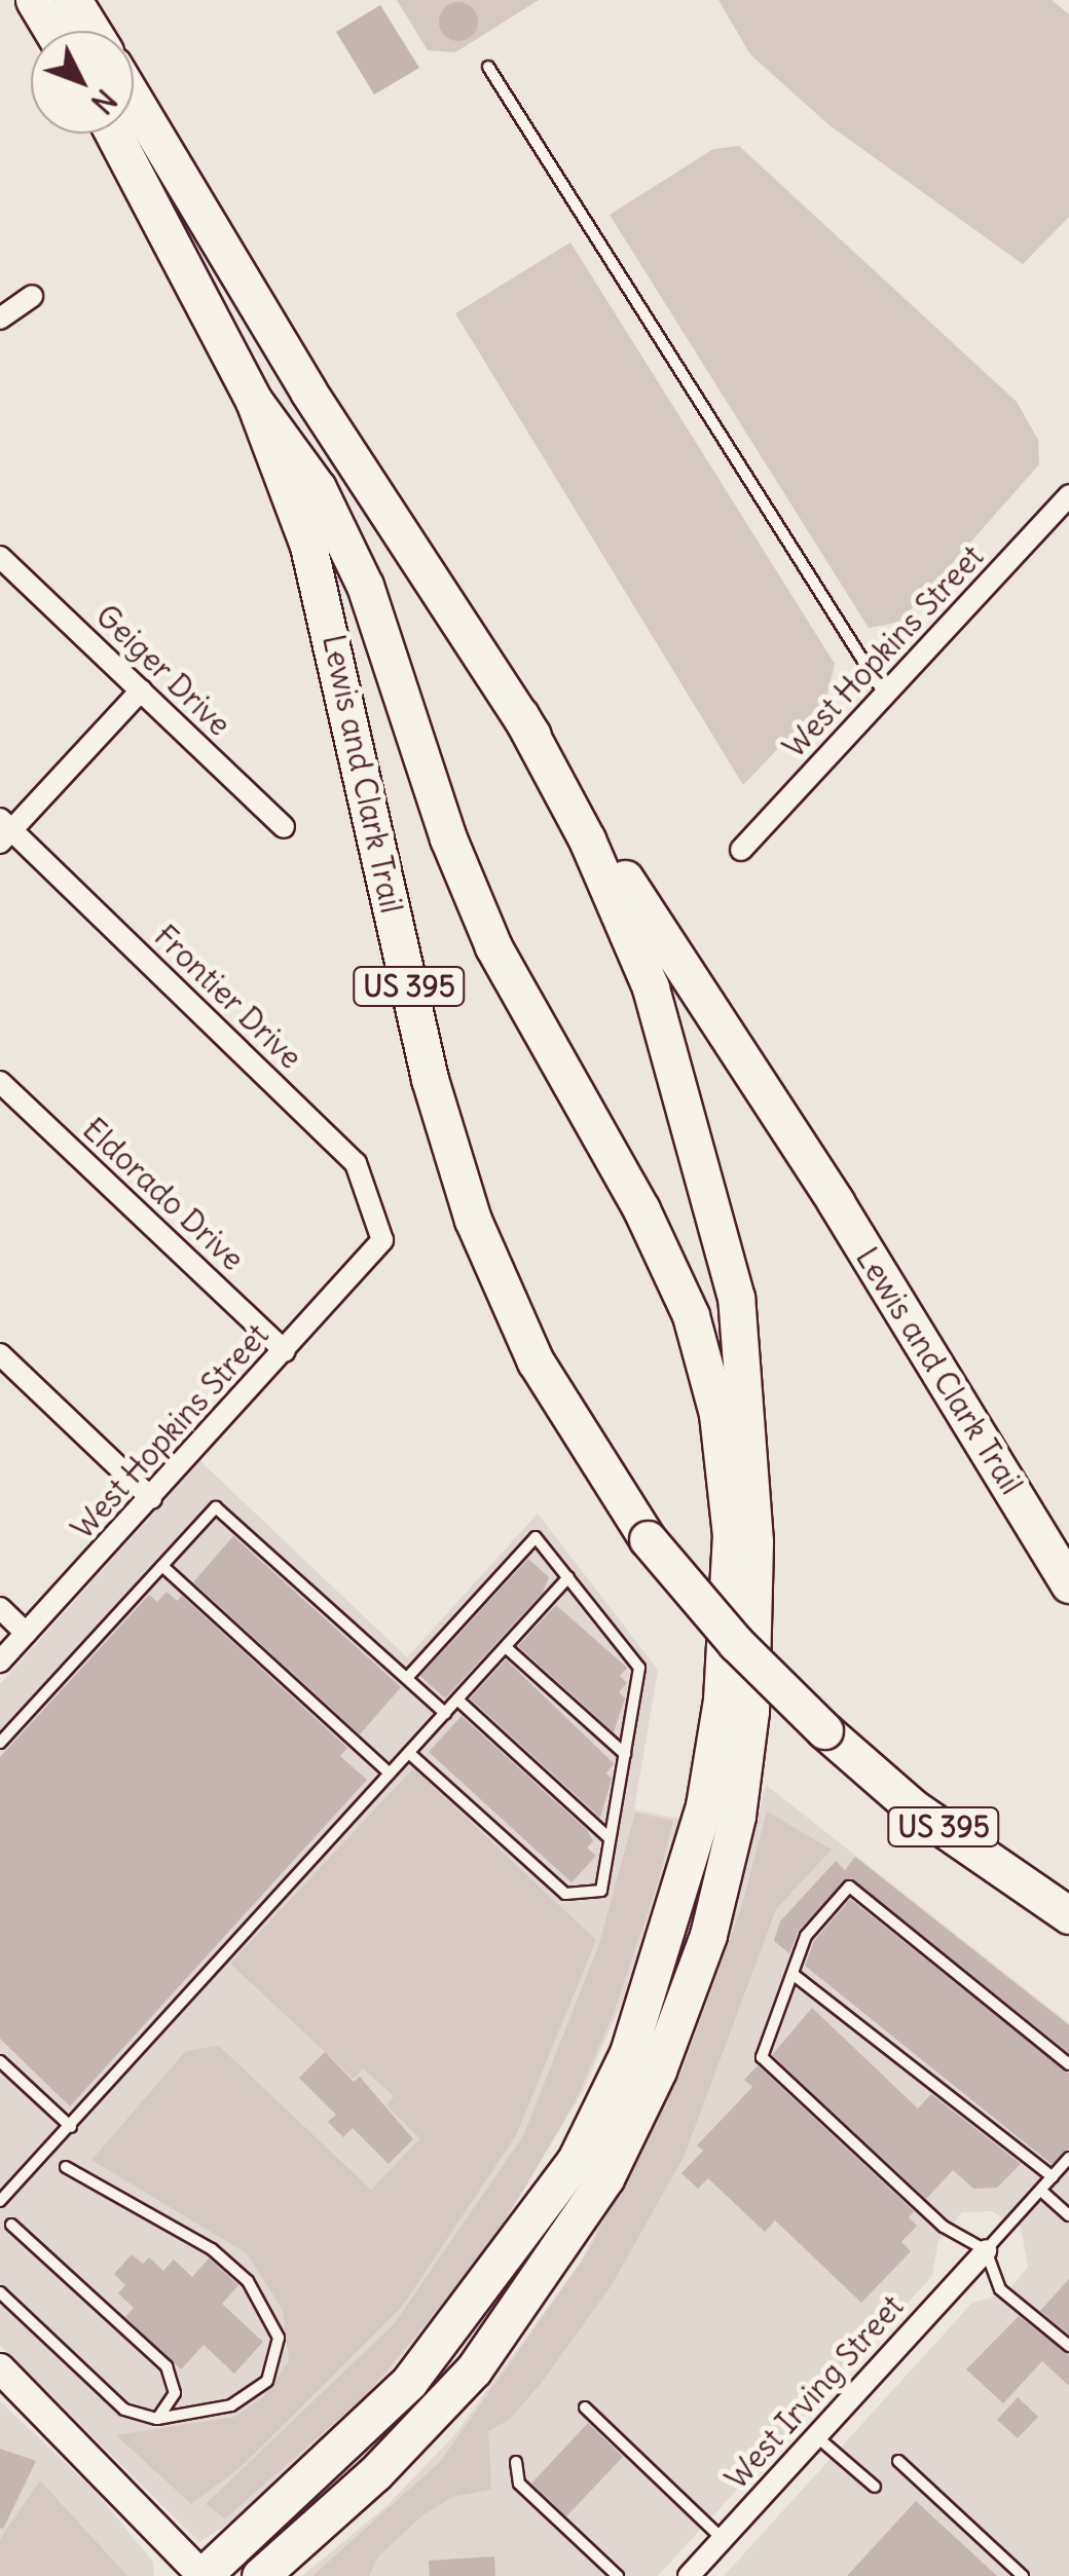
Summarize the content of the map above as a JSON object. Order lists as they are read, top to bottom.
{
  "streets": {
    "highway": ["Lewis and Clark Trail", "US 395"],
    "street": [
      "West Hopkins Street",
      "Geiger Drive",
      "Frontier Drive",
      "Eldorado Drive",
      "West Irving Street"
    ]
  },
  "crossings": [
    ["West Hopkins Street", "Frontier Drive"],
    ["West Hopkins Street", "Eldorado Drive"]
  ],
  "north": "bottom right"
}
